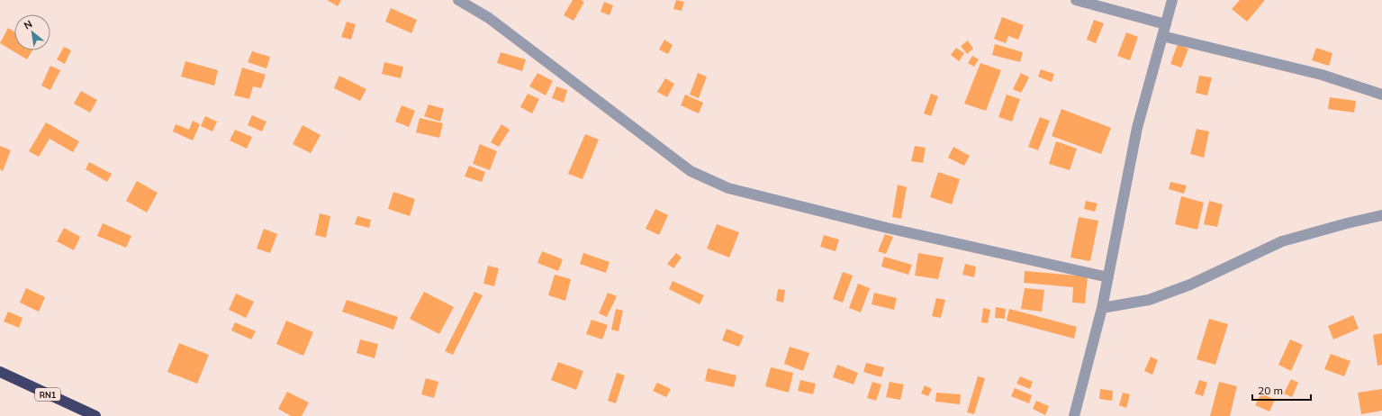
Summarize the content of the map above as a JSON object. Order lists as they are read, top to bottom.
{
  "streets": {
    "highway": ["RN1"]
  },
  "scale_bar": "20 m",
  "north": "top left"
}
